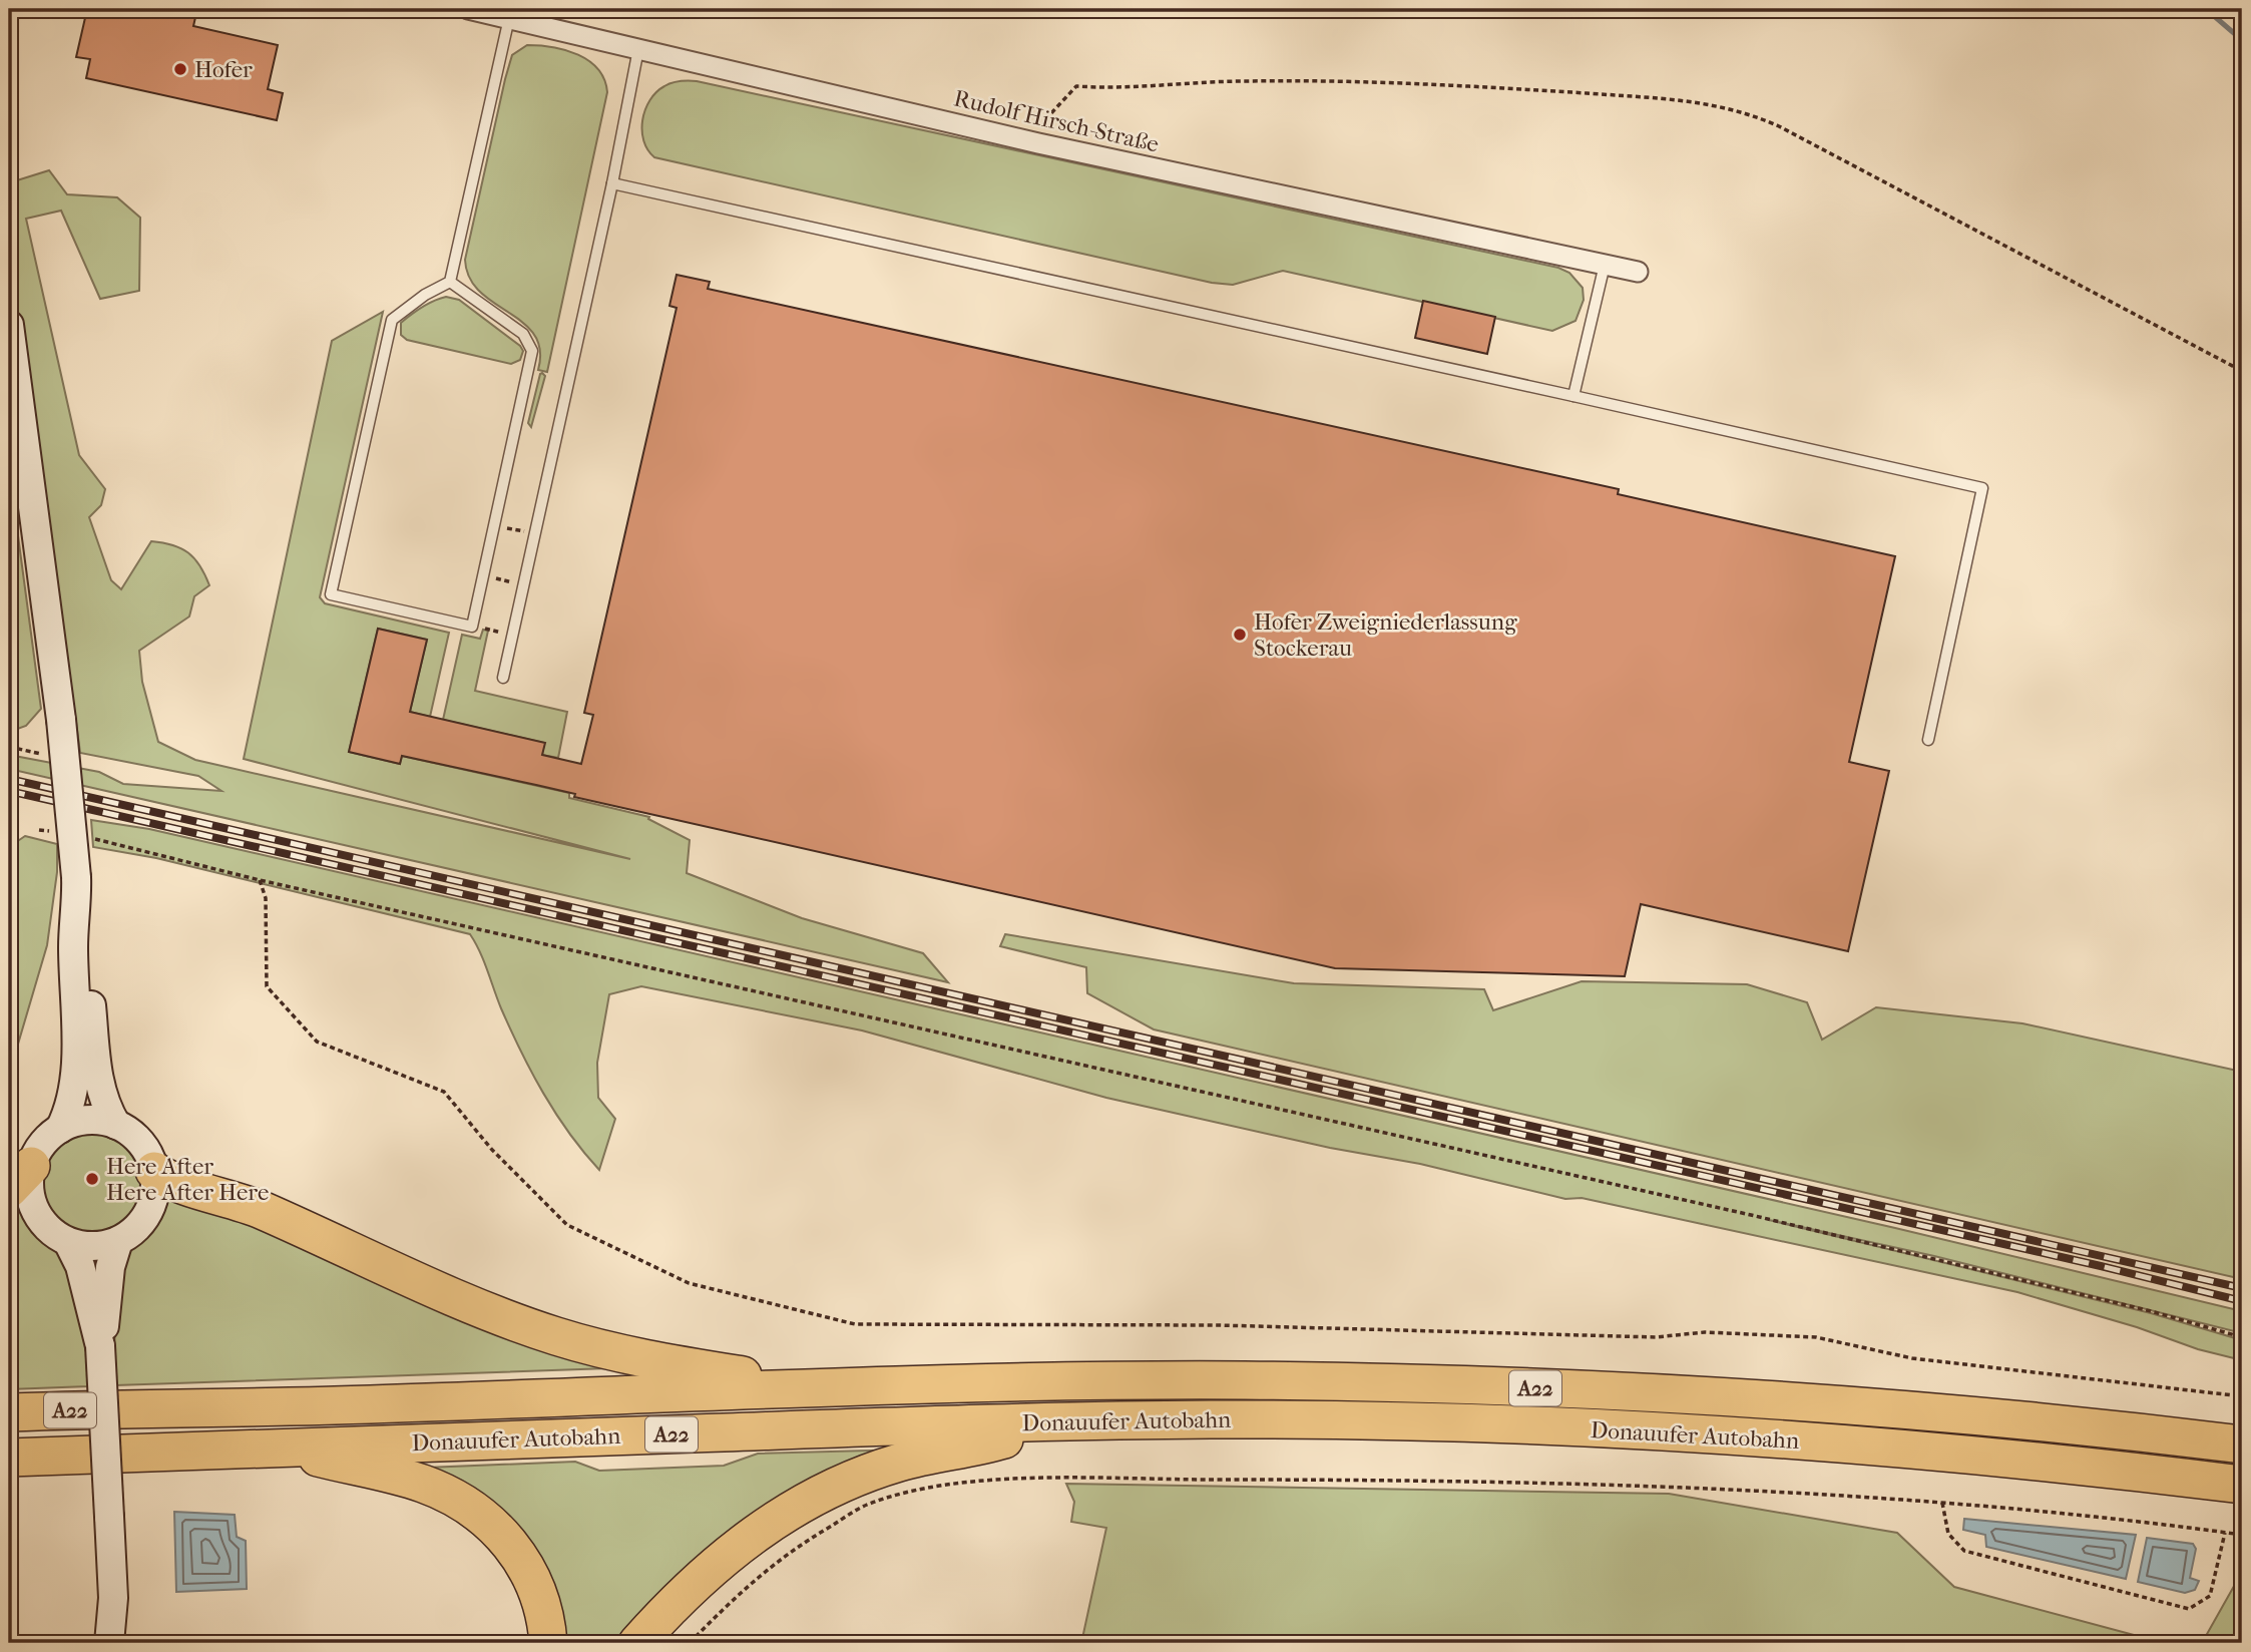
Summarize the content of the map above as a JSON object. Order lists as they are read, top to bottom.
{
  "streets": {
    "highway": ["A22", "Donauufer Autobahn"],
    "street": ["Rudolf Hirsch-Straße"]
  },
  "places": ["Hofer", "Hofer Zweigniederlassung Stockerau", "Here After Here After Here"]
}
